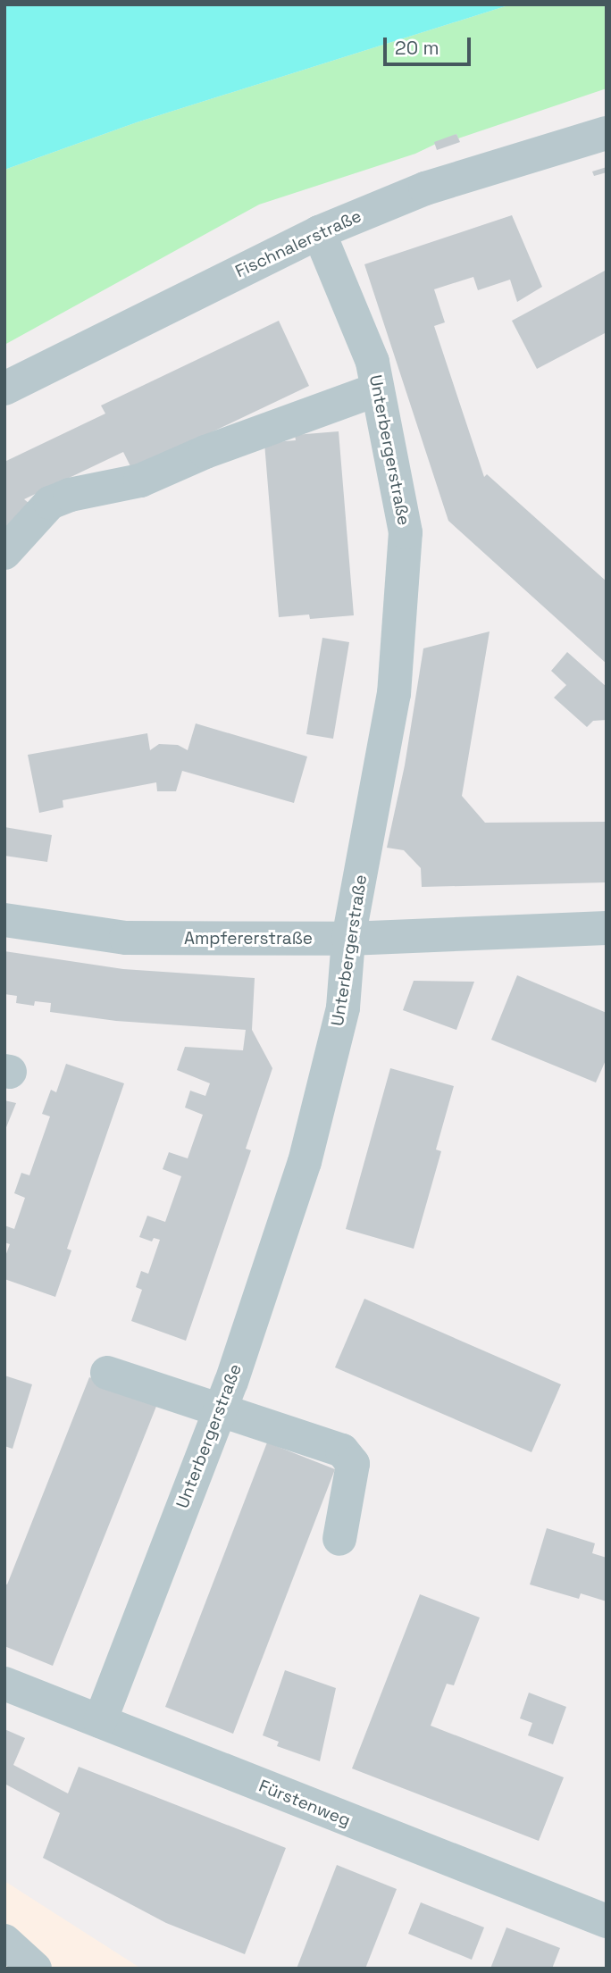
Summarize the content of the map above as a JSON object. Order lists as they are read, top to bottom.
{
  "streets": {
    "street": [
      "Fischnalerstraße",
      "Unterbergerstraße",
      "Ampfererstraße",
      "Fürstenweg"
    ]
  },
  "crossings": [
    ["Fischnalerstraße", "Unterbergerstraße"],
    ["Unterbergerstraße", "Ampfererstraße"],
    ["Unterbergerstraße", "Fürstenweg"]
  ],
  "scale_bar": "20 m"
}
